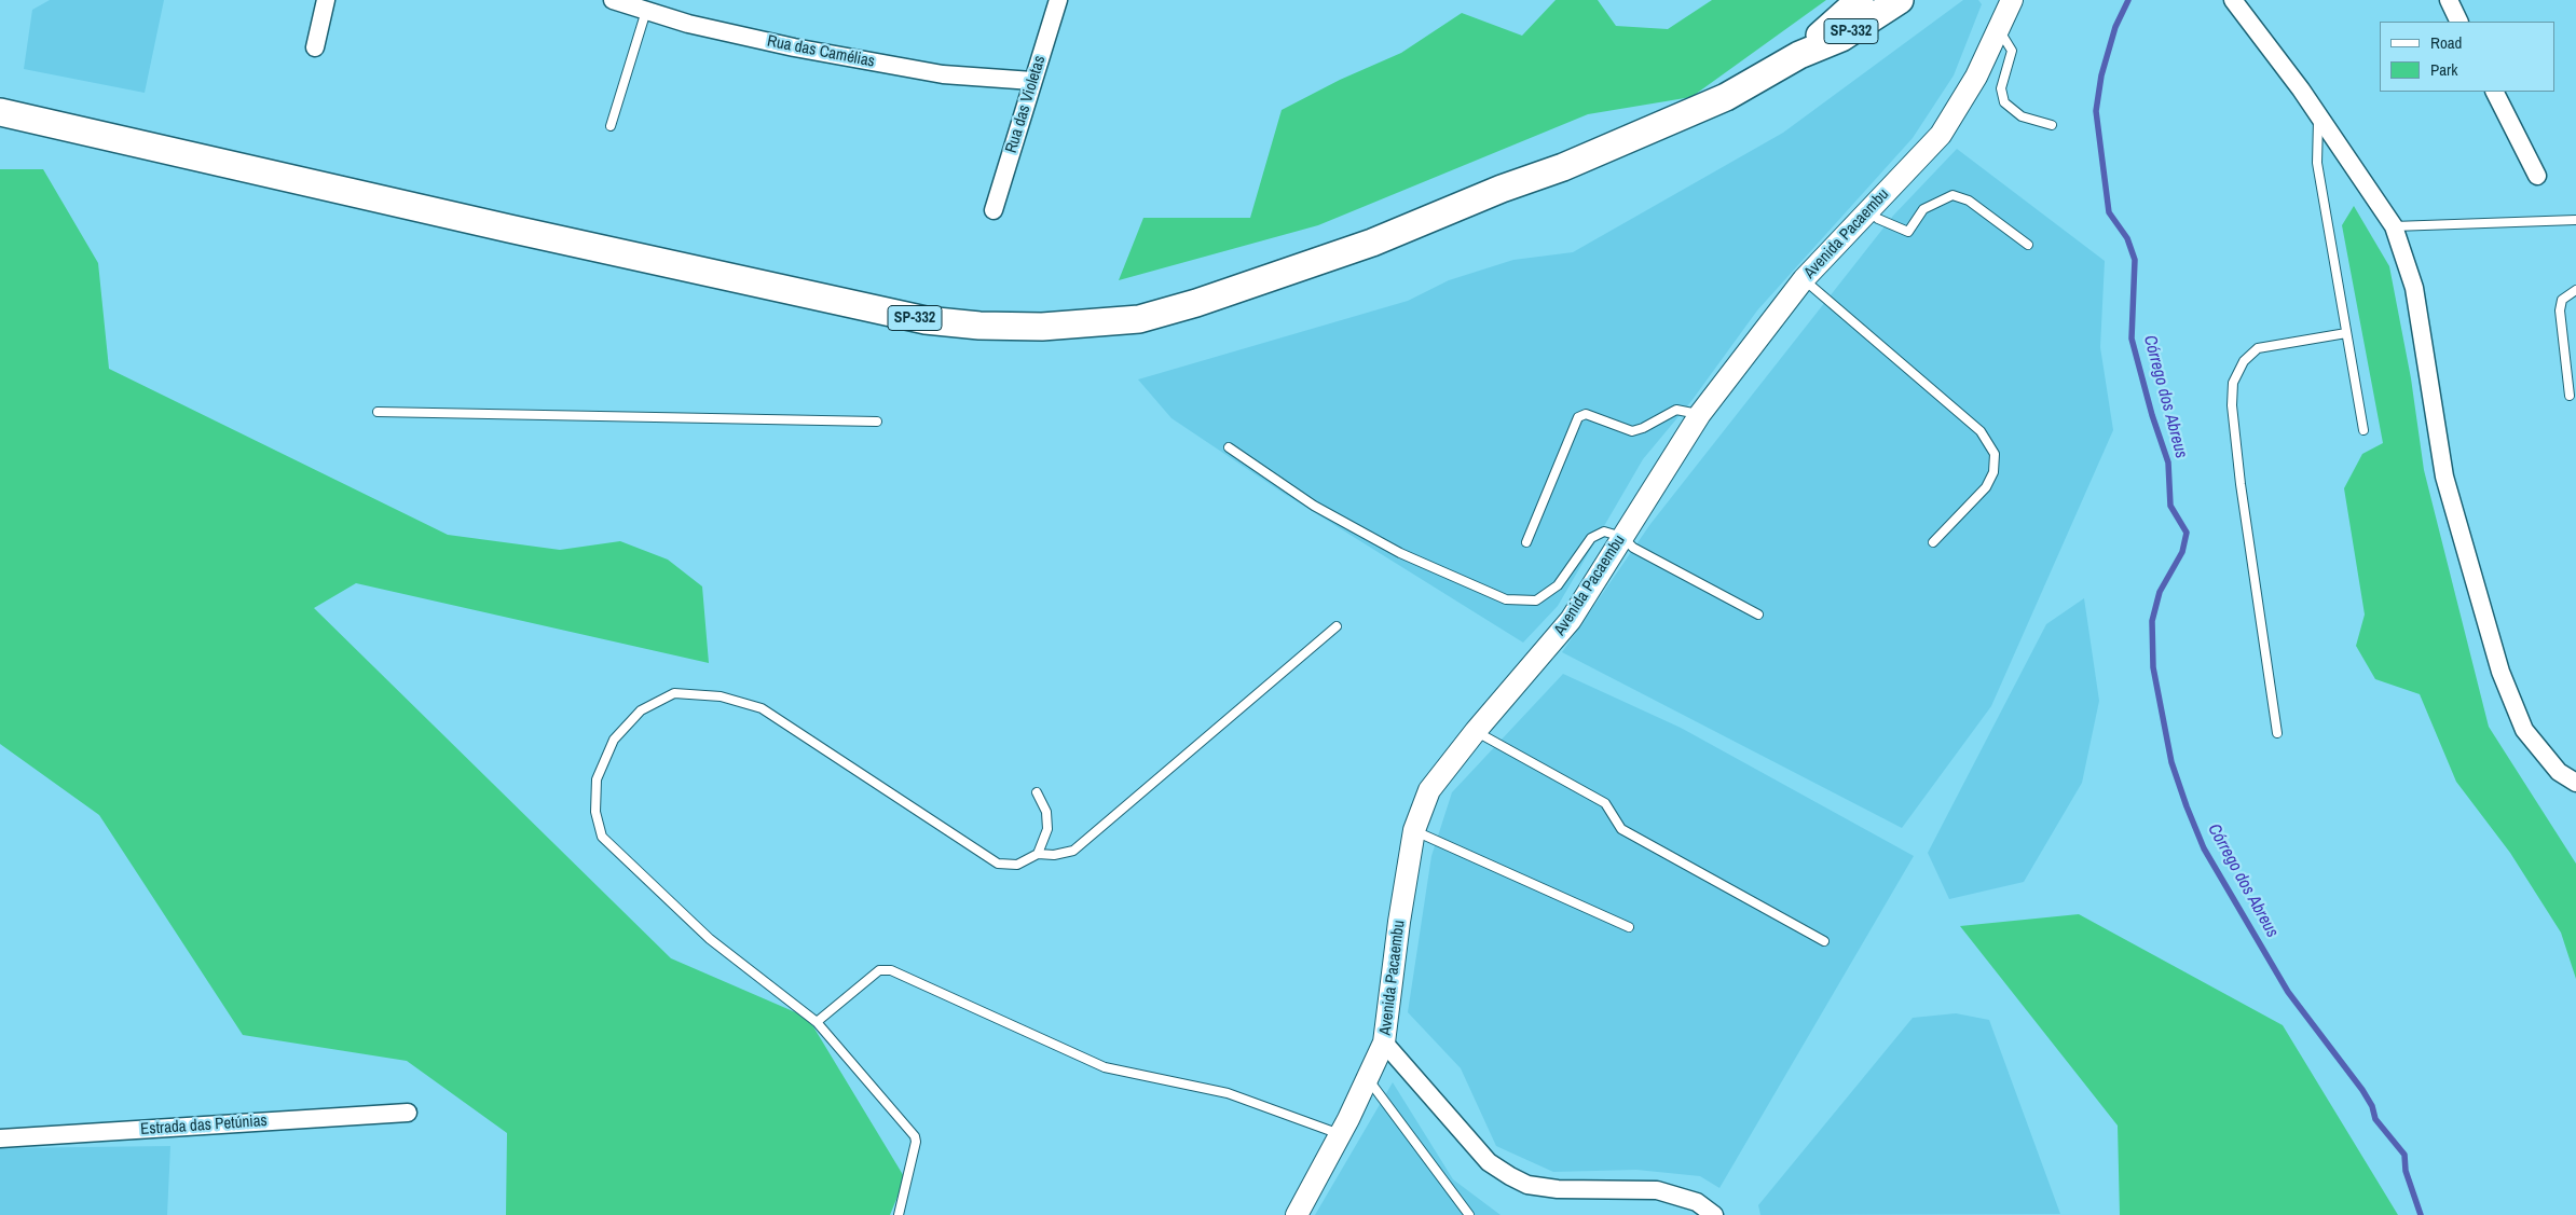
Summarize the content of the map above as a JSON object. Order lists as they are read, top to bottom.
{
  "streets": {
    "main road": ["SP-332"],
    "street": [
      "Rua das Camélias",
      "Rua das Violetas",
      "Avenida Pacaembu",
      "Estrada das Petúnias"
    ]
  },
  "crossings": [
    ["Rua das Camélias", "Rua das Violetas"]
  ],
  "water": ["Córrego dos Abreus"],
  "legend": ["Road", "Park"]
}
